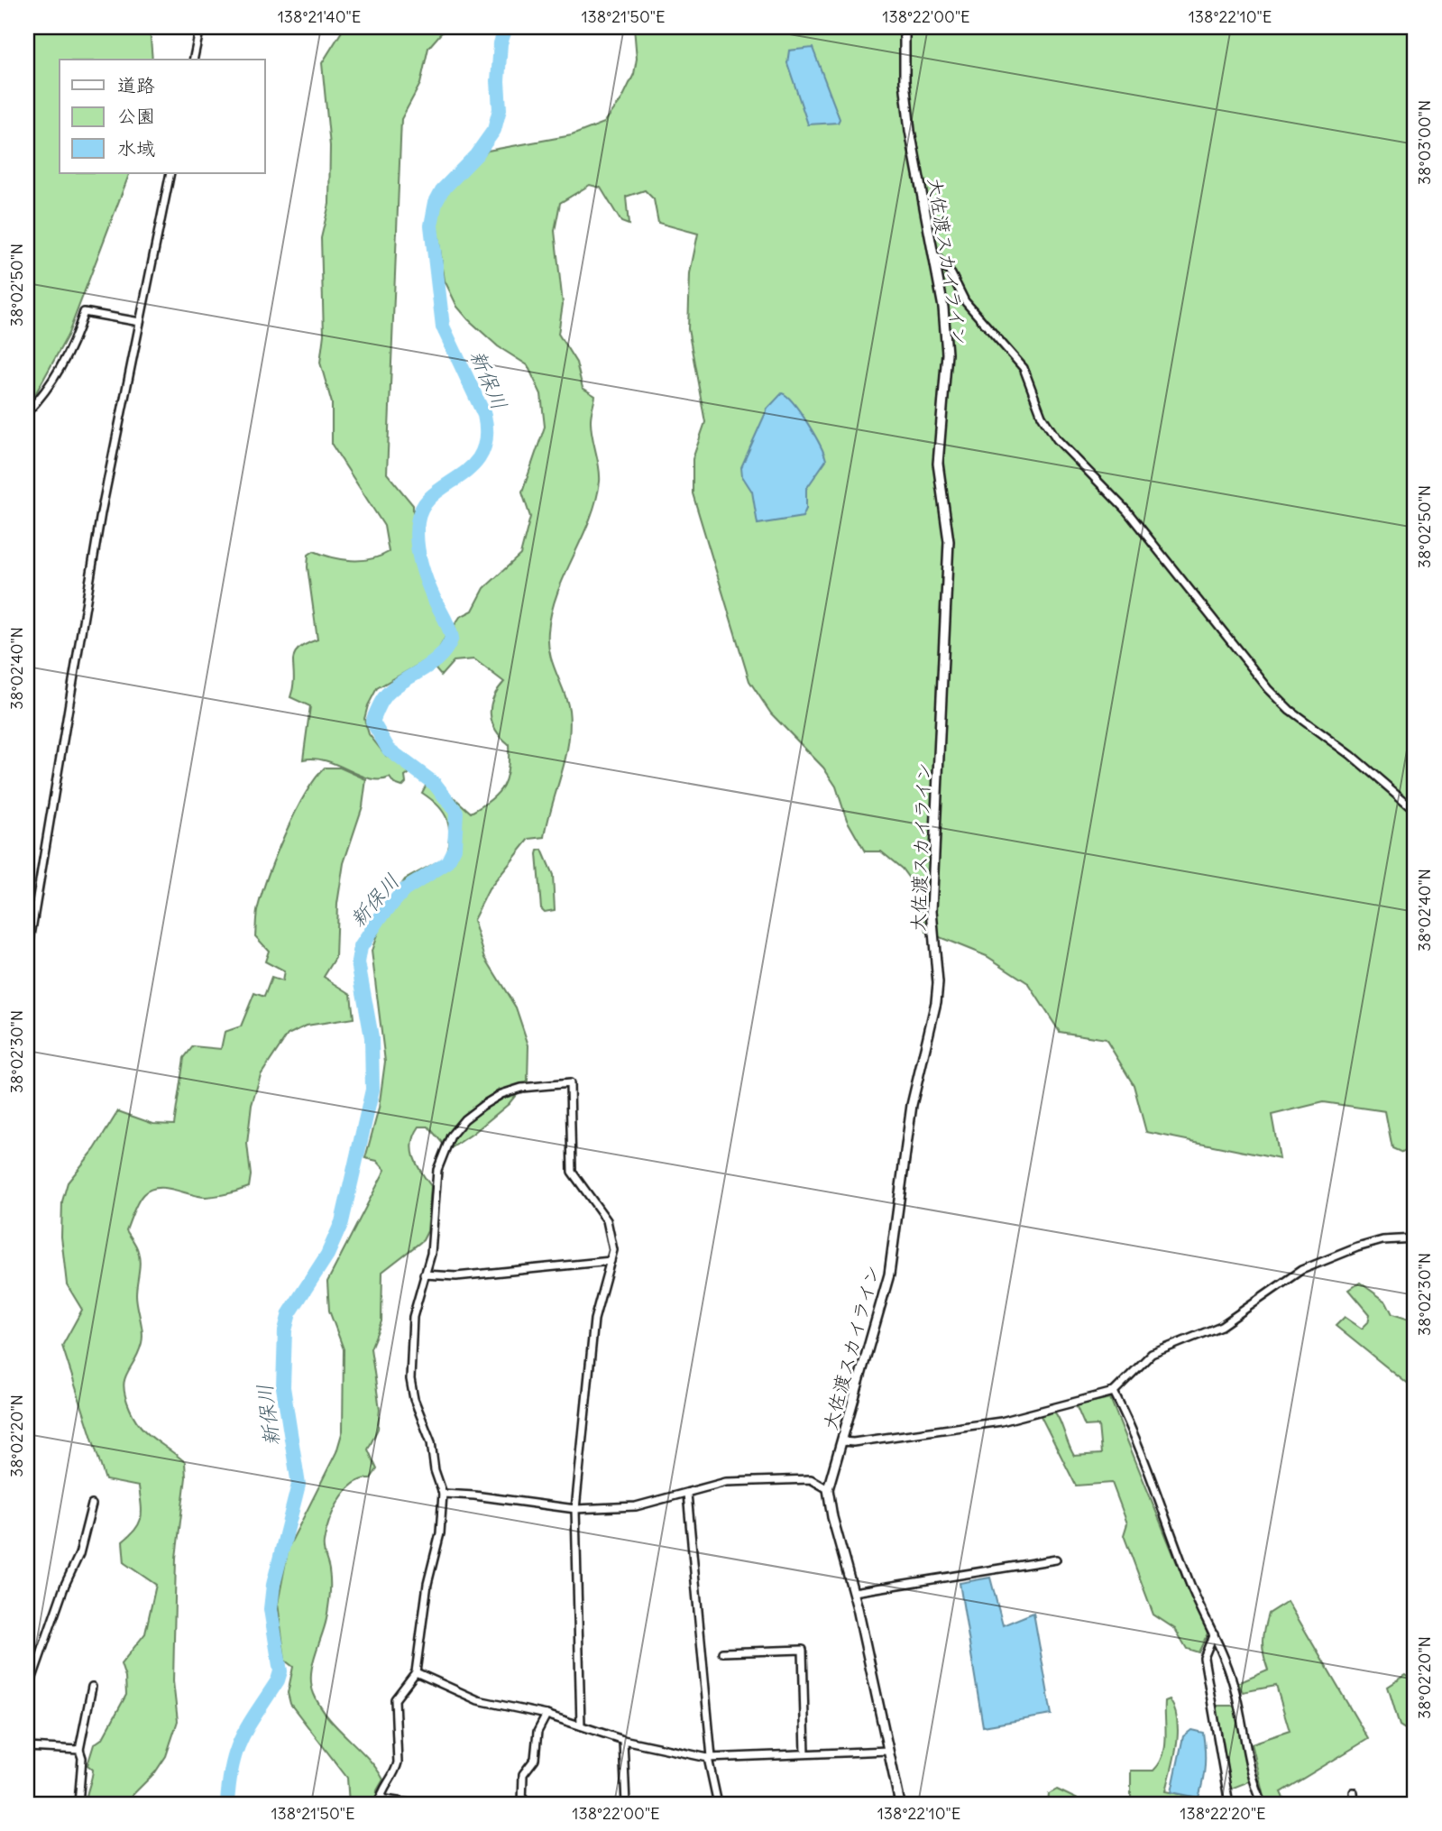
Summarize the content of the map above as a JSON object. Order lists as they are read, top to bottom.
{
  "streets": {
    "street": ["大佐渡スカイライン"]
  },
  "water": ["新保川"],
  "legend": ["道路", "公園", "水域"],
  "coordinates": [
    "138°21'40\"E",
    "138°21'50\"E",
    "138°22'00\"E",
    "138°22'10\"E",
    "38°03'00\"N",
    "38°02'50\"N",
    "38°02'40\"N",
    "38°02'30\"N",
    "38°02'20\"N",
    "138°22'20\"E"
  ]
}
